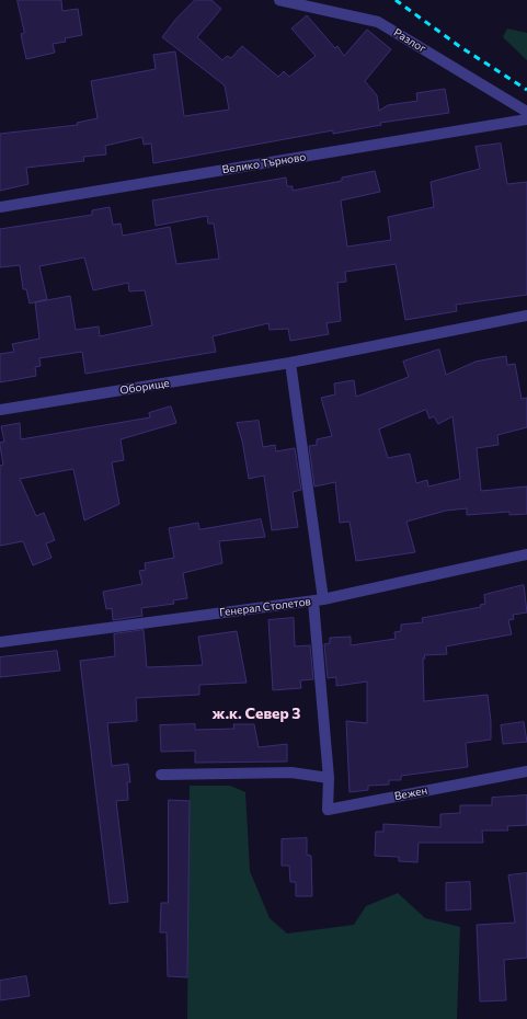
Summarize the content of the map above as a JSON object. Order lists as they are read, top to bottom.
{
  "streets": {
    "street": [
      "Разлог",
      "Велико Търново",
      "Оборище",
      "Генерал Столетов",
      "Вежен"
    ]
  },
  "crossings": [
    ["Генерал Столетов", "Вежен"]
  ],
  "districts": ["ж.к. Север 3"]
}
